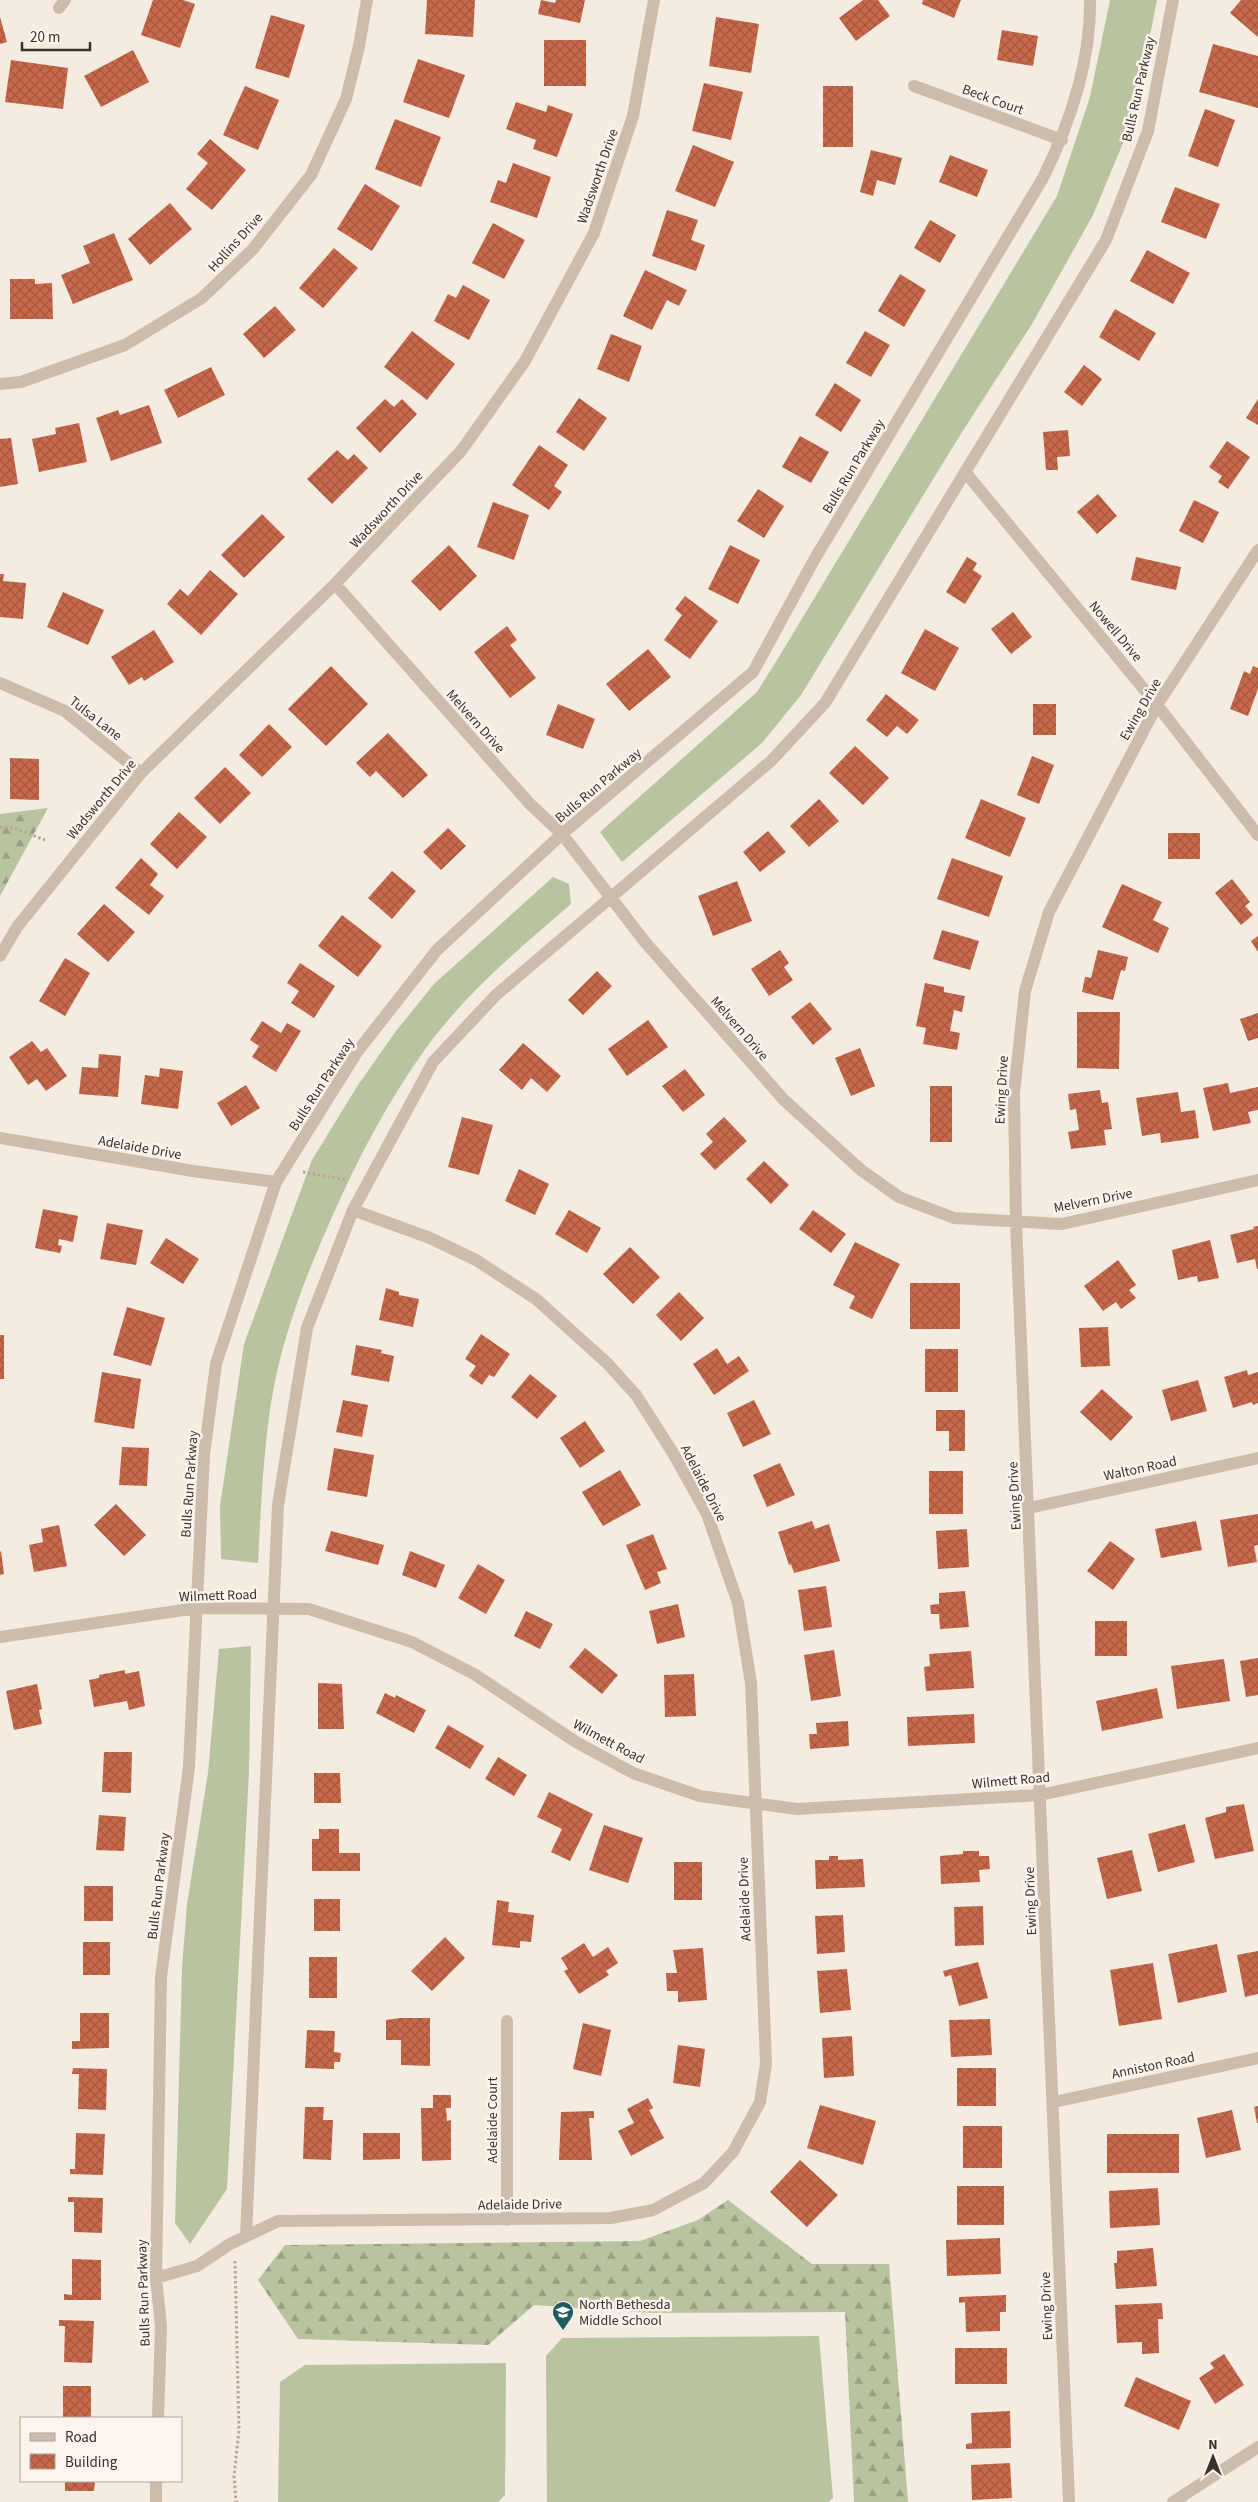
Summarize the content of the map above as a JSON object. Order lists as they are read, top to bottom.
{
  "streets": {
    "street": [
      "Bulls Run Parkway",
      "Beck Court",
      "Wadsworth Drive",
      "Hollins Drive",
      "Nowell Drive",
      "Ewing Drive",
      "Tulsa Lane",
      "Melvern Drive",
      "Adelaide Drive",
      "Walton Road",
      "Wilmett Road",
      "Anniston Road",
      "Adelaide Court"
    ]
  },
  "crossings": [
    ["Bulls Run Parkway", "Beck Court"],
    ["Bulls Run Parkway", "Nowell Drive"],
    ["Bulls Run Parkway", "Melvern Drive"],
    ["Bulls Run Parkway", "Adelaide Drive"],
    ["Bulls Run Parkway", "Wilmett Road"],
    ["Wadsworth Drive", "Tulsa Lane"],
    ["Wadsworth Drive", "Melvern Drive"],
    ["Nowell Drive", "Ewing Drive"],
    ["Ewing Drive", "Melvern Drive"],
    ["Ewing Drive", "Walton Road"],
    ["Ewing Drive", "Wilmett Road"],
    ["Ewing Drive", "Anniston Road"],
    ["Adelaide Drive", "Wilmett Road"],
    ["Adelaide Drive", "Adelaide Court"]
  ],
  "places": {
    "school or university": ["North Bethesda Middle School"]
  },
  "legend": ["Road", "Building"],
  "scale_bar": "20 m",
  "north": "top"
}
